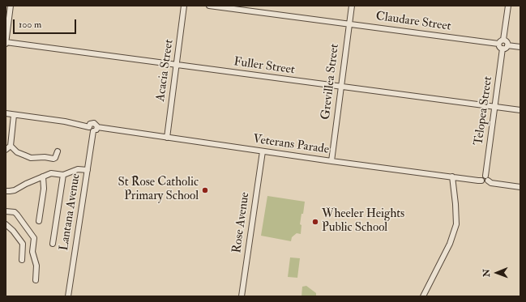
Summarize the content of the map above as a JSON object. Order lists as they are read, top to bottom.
{
  "streets": {
    "street": [
      "Claudare Street",
      "Fuller Street",
      "Acacia Street",
      "Grevillea Street",
      "Telopea Street",
      "Veterans Parade",
      "Lantana Avenue",
      "Rose Avenue"
    ]
  },
  "crossings": [
    ["Claudare Street", "Grevillea Street"],
    ["Claudare Street", "Telopea Street"],
    ["Fuller Street", "Acacia Street"],
    ["Fuller Street", "Grevillea Street"],
    ["Fuller Street", "Telopea Street"],
    ["Acacia Street", "Veterans Parade"],
    ["Grevillea Street", "Veterans Parade"],
    ["Telopea Street", "Veterans Parade"],
    ["Veterans Parade", "Lantana Avenue"],
    ["Veterans Parade", "Rose Avenue"]
  ],
  "places": ["St Rose Catholic Primary School", "Wheeler Heights Public School"],
  "scale_bar": "100 m",
  "north": "left"
}
